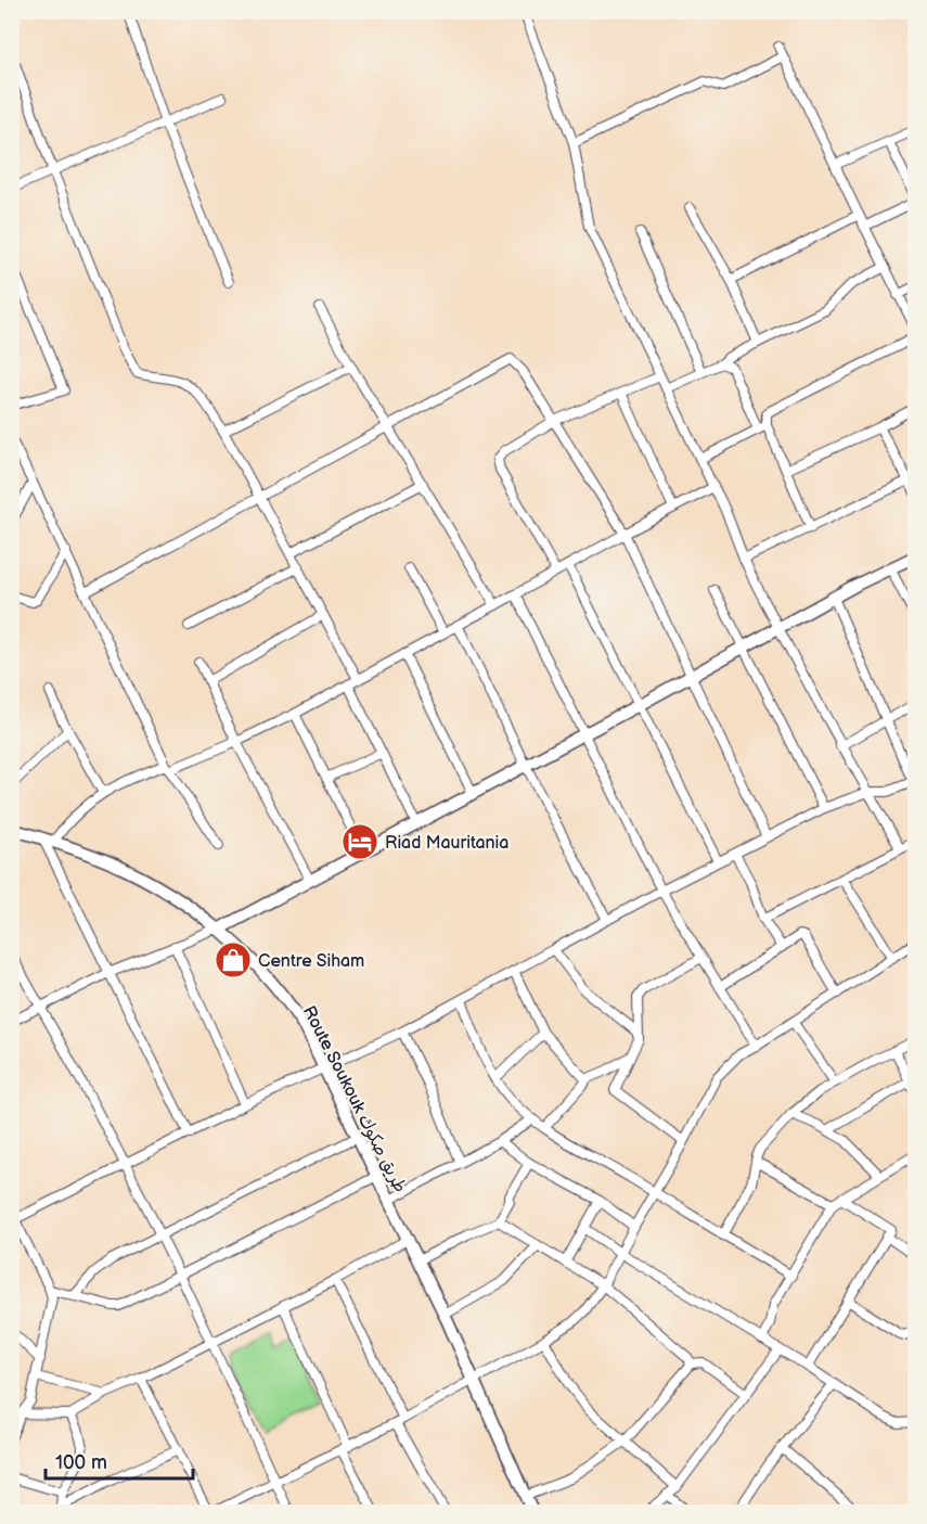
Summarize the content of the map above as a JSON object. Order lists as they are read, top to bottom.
{
  "streets": {
    "street": ["Route Soukouk طريق صكوك"]
  },
  "places": {
    "hotel": ["Riad Mauritania"],
    "shop": ["Centre Siham"]
  },
  "scale_bar": "100 m"
}
